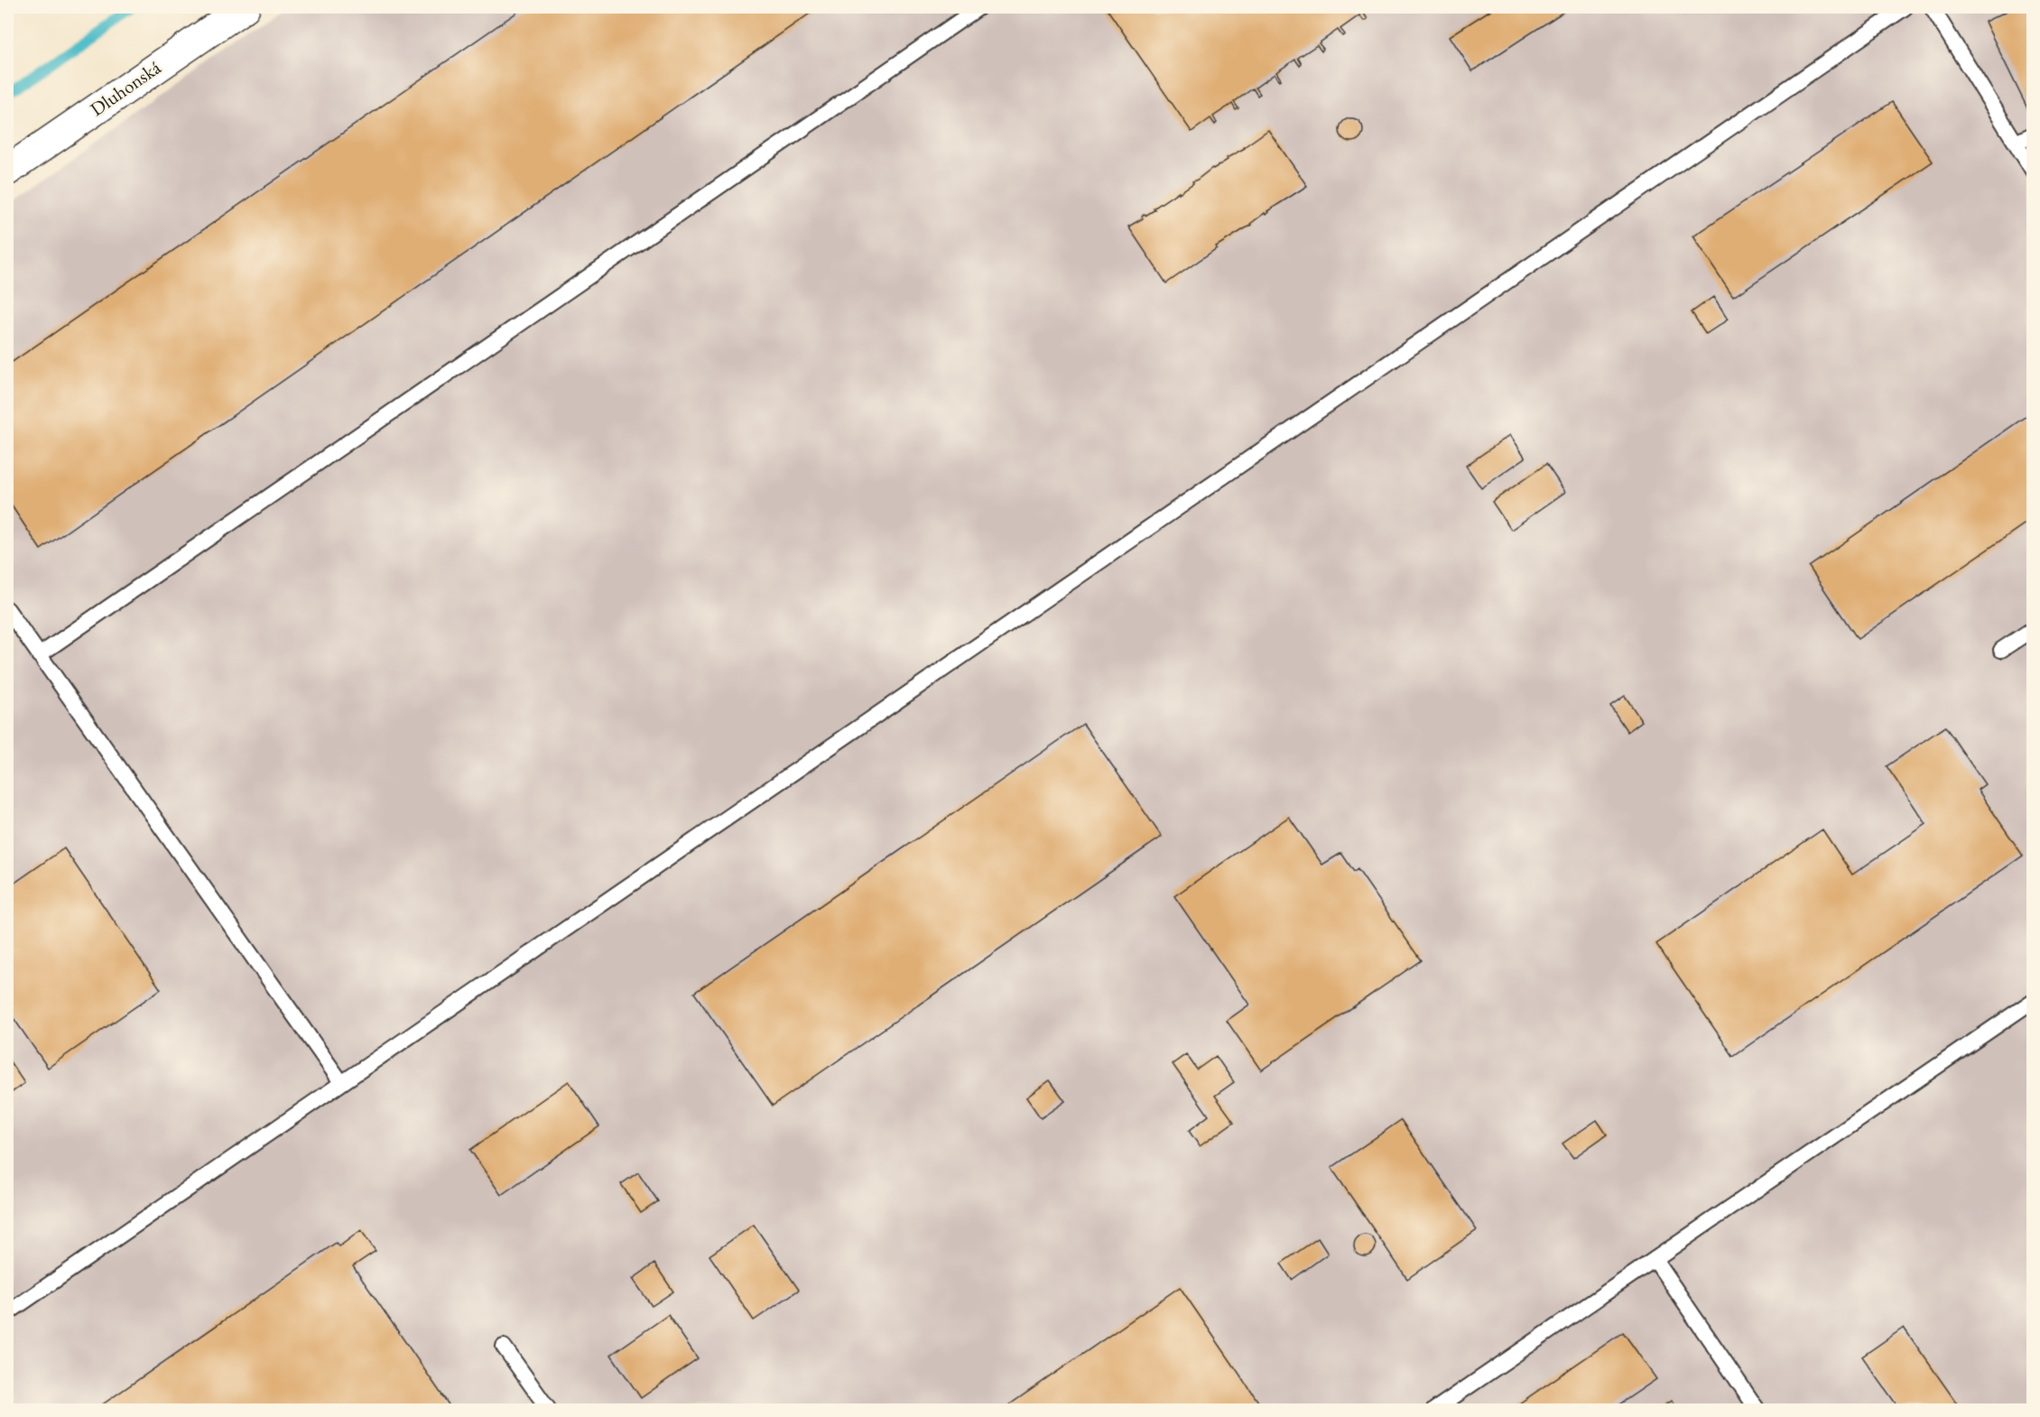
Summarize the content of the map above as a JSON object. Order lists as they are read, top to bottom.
{
  "streets": {
    "street": ["Dluhonská"]
  }
}
